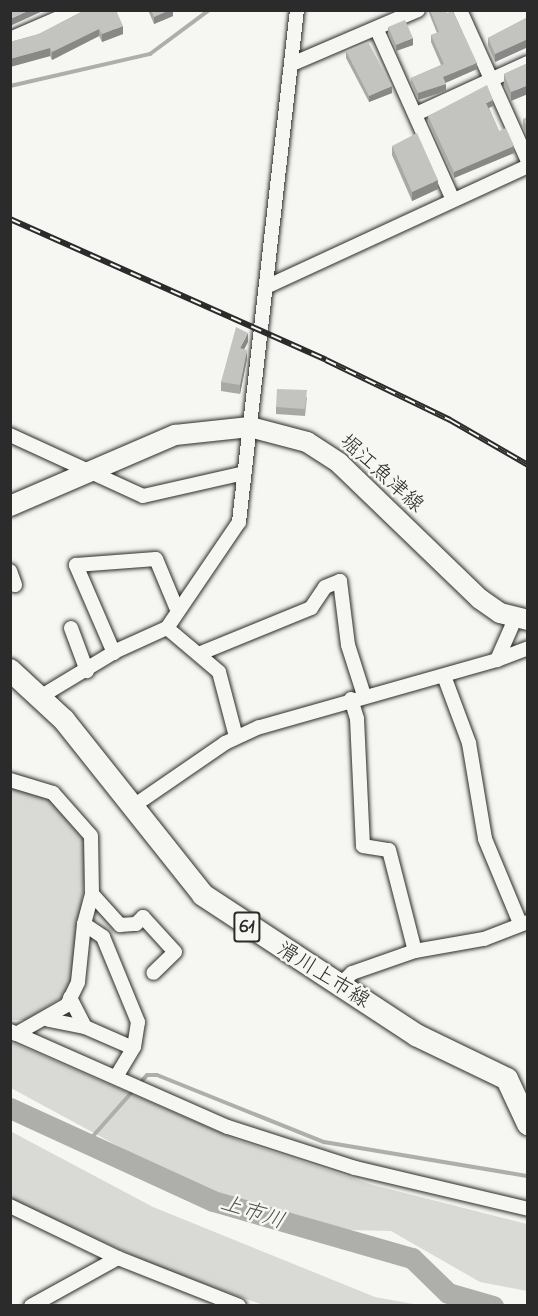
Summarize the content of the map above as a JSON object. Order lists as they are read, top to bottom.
{
  "streets": {
    "main road": ["堀江魚津線", "61", "滑川上市線"]
  },
  "water": ["上市川"]
}
